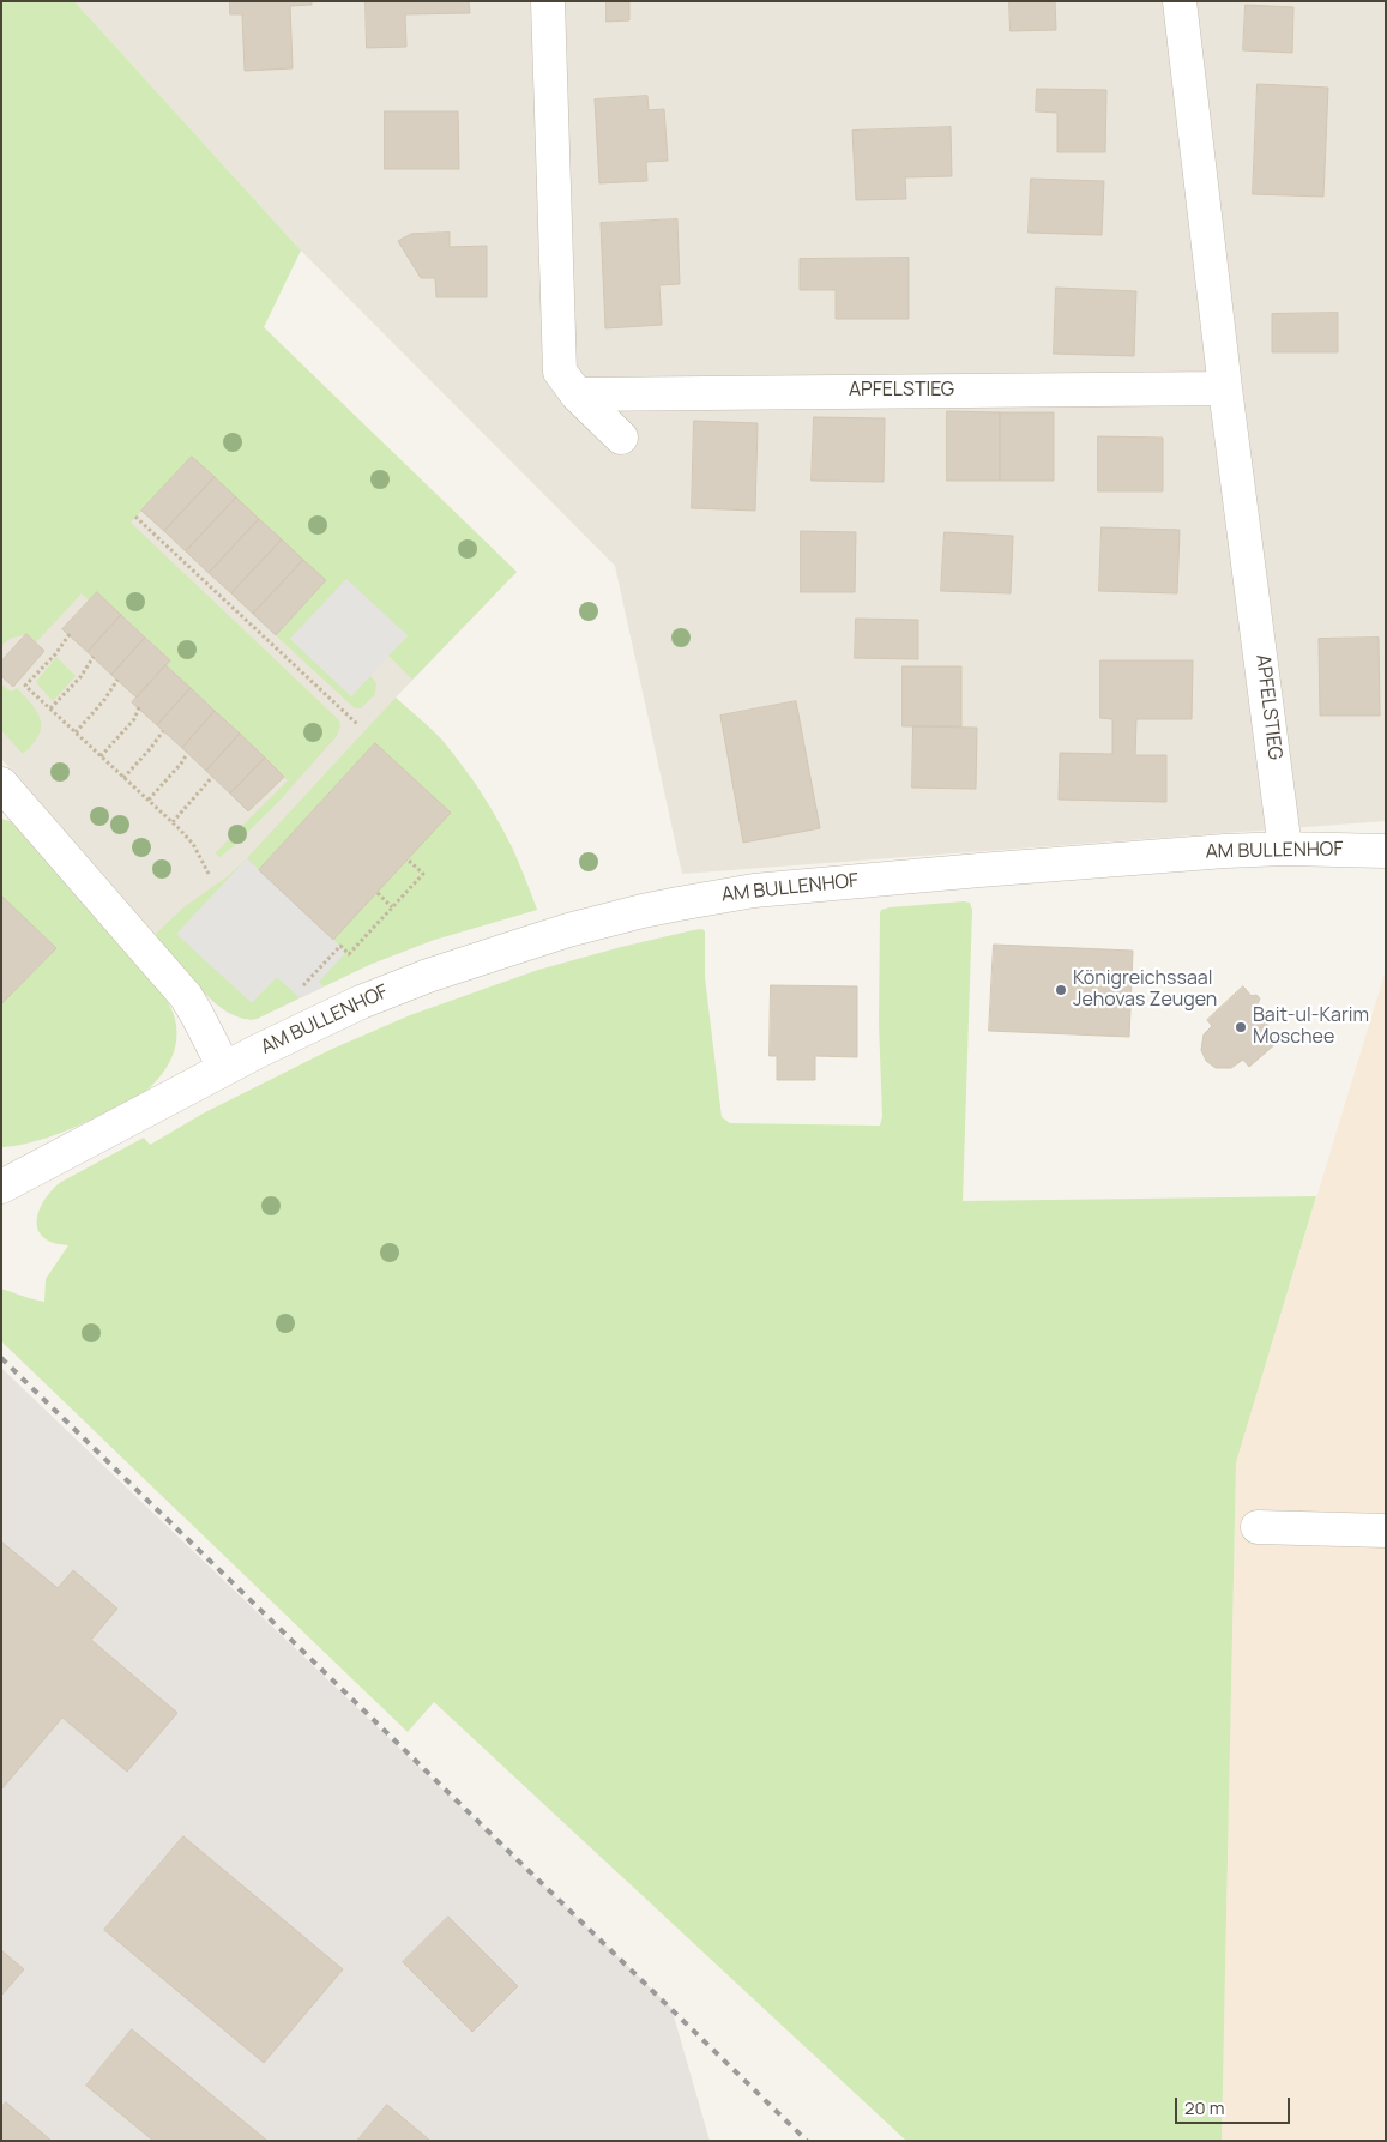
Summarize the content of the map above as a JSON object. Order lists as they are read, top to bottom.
{
  "streets": {
    "street": ["APFELSTIEG", "AM BULLENHOF"]
  },
  "crossings": [
    ["APFELSTIEG", "AM BULLENHOF"]
  ],
  "places": ["Königreichssaal Jehovas Zeugen", "Bait-ul-Karim Moschee"],
  "scale_bar": "20 m"
}
